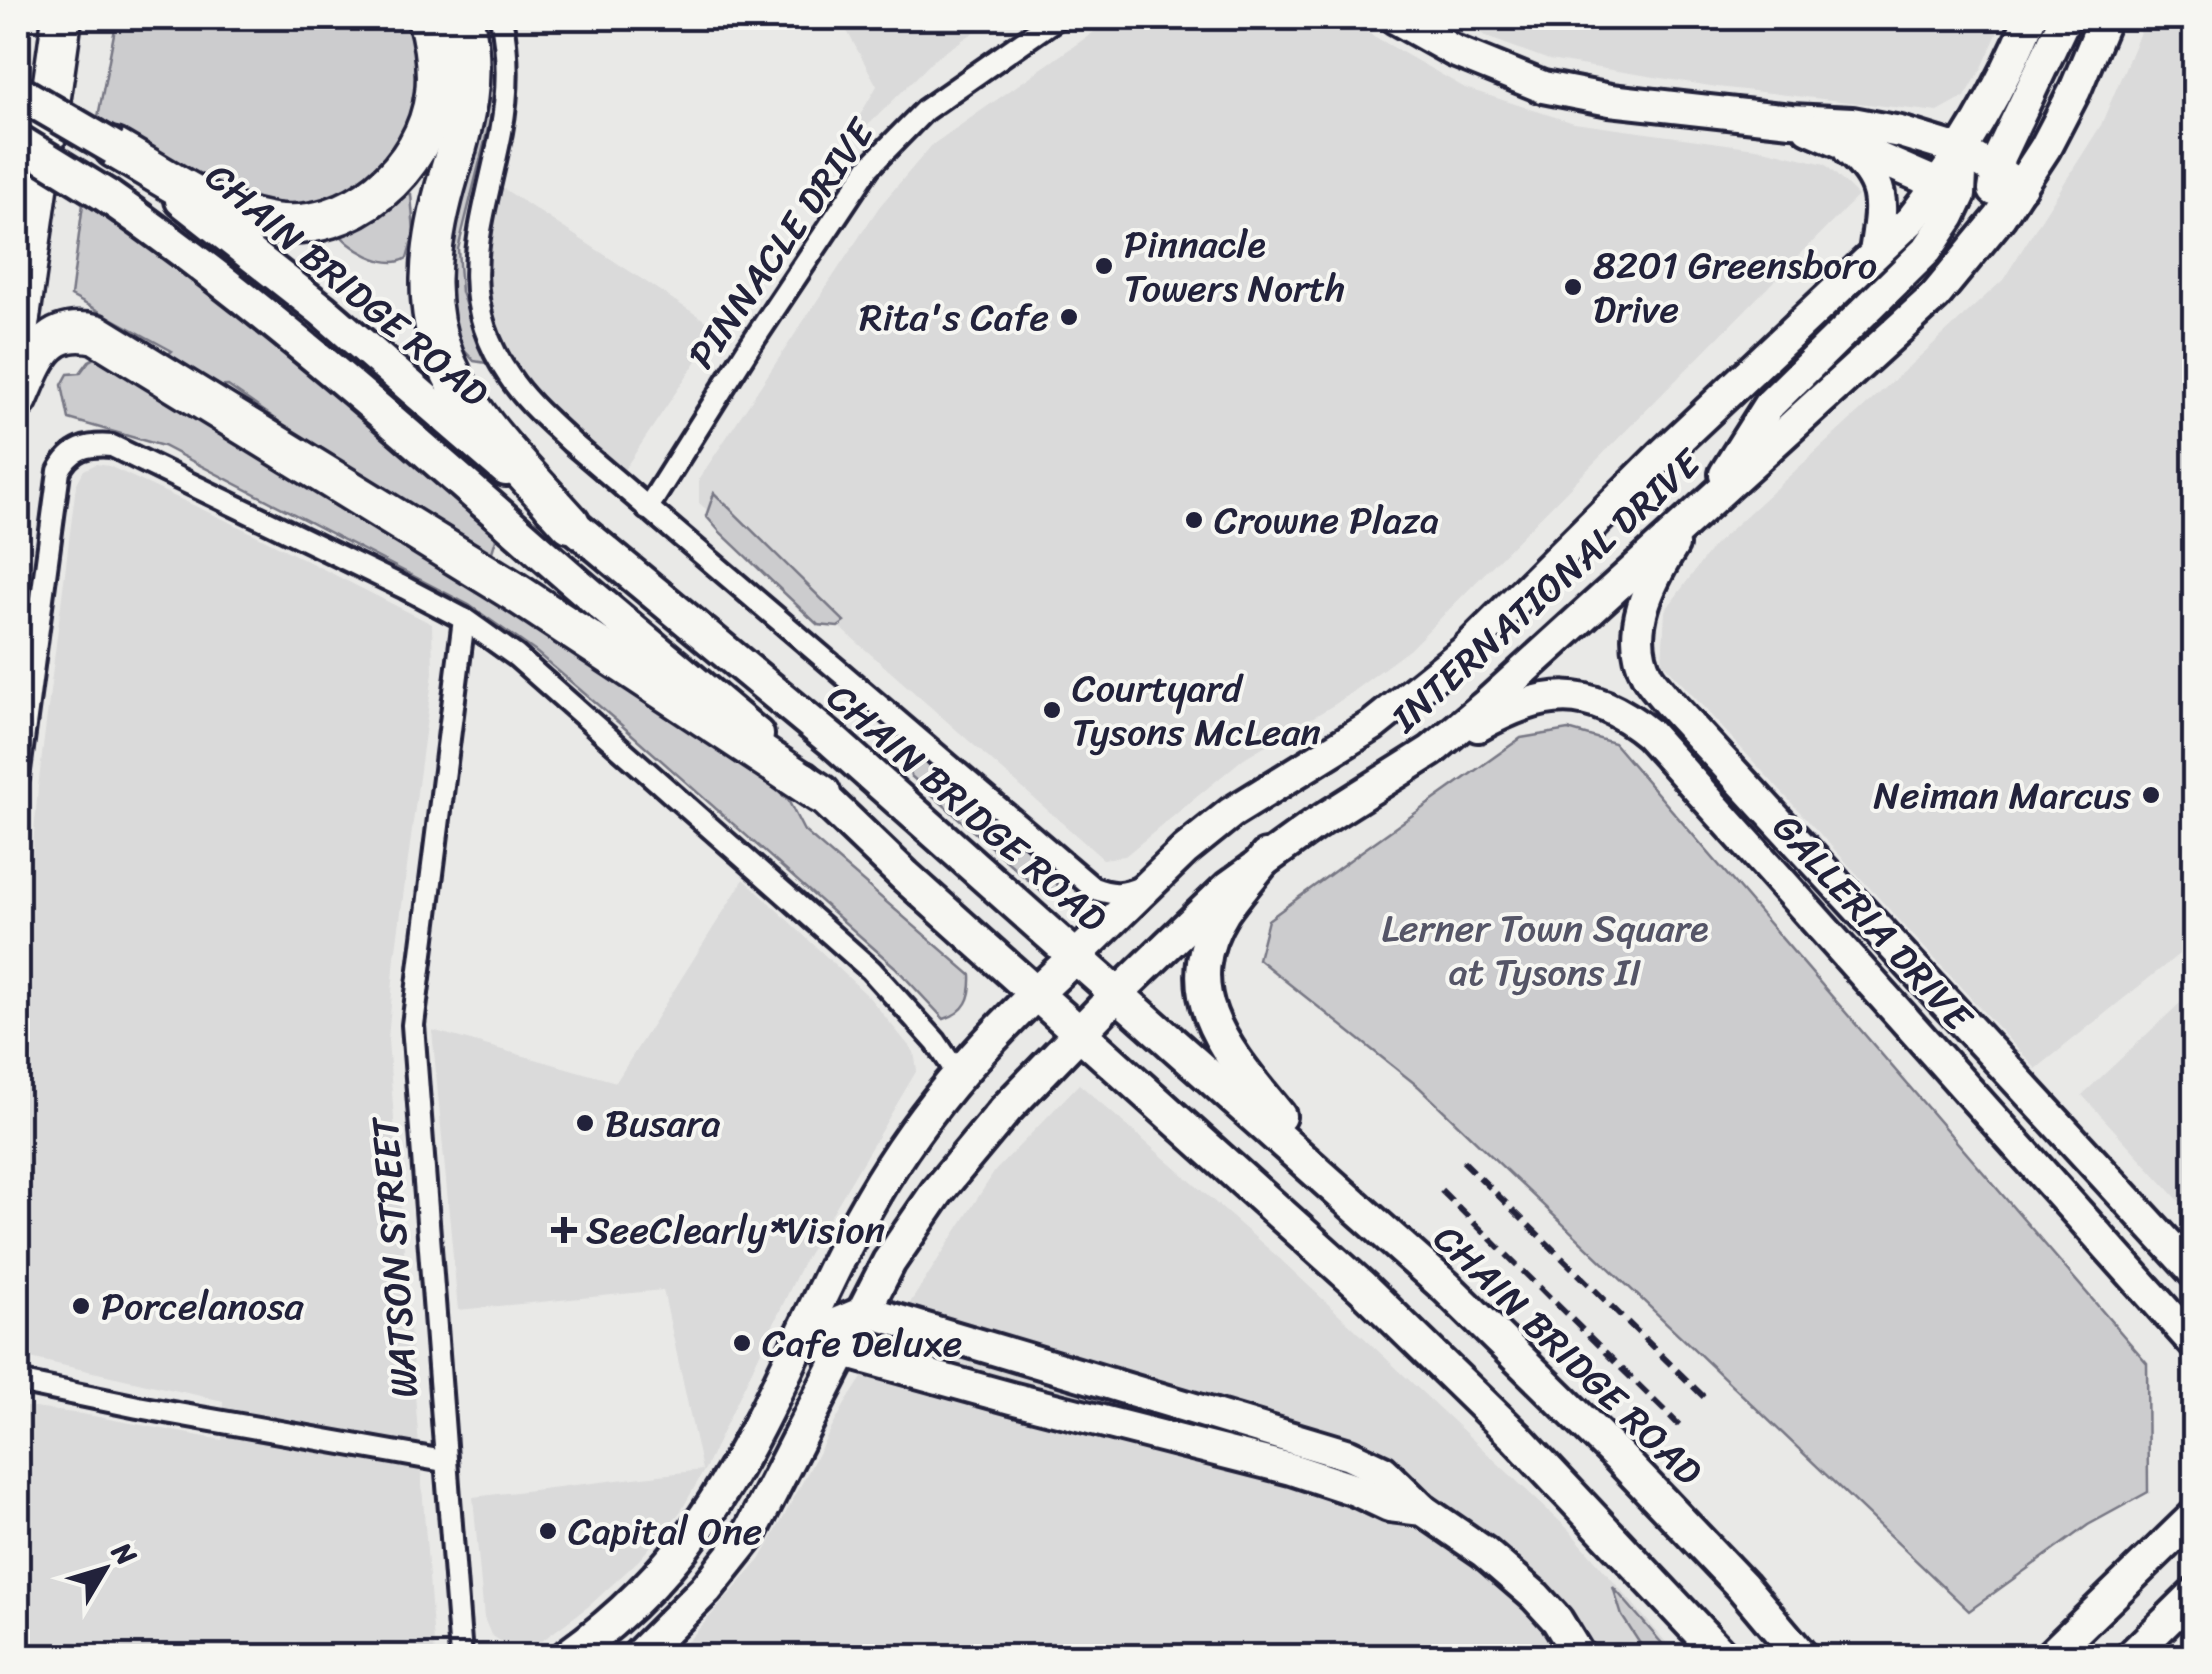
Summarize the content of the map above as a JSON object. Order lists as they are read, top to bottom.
{
  "streets": {
    "main road": ["CHAIN BRIDGE ROAD", "INTERNATIONAL DRIVE"],
    "street": ["PINNACLE DRIVE", "GALLERIA DRIVE", "WATSON STREET"]
  },
  "crossings": [
    ["CHAIN BRIDGE ROAD", "INTERNATIONAL DRIVE"],
    ["INTERNATIONAL DRIVE", "GALLERIA DRIVE"]
  ],
  "parks": ["Lerner Town Square at Tysons II"],
  "places": {
    "other": [
      "Pinnacle Towers North",
      "8201 Greensboro Drive",
      "Rita's Cafe",
      "Crowne Plaza",
      "Courtyard Tysons McLean",
      "Neiman Marcus",
      "Busara",
      "Porcelanosa",
      "Cafe Deluxe",
      "Capital One"
    ],
    "health": ["SeeClearly*Vision"]
  },
  "north": "top right"
}
